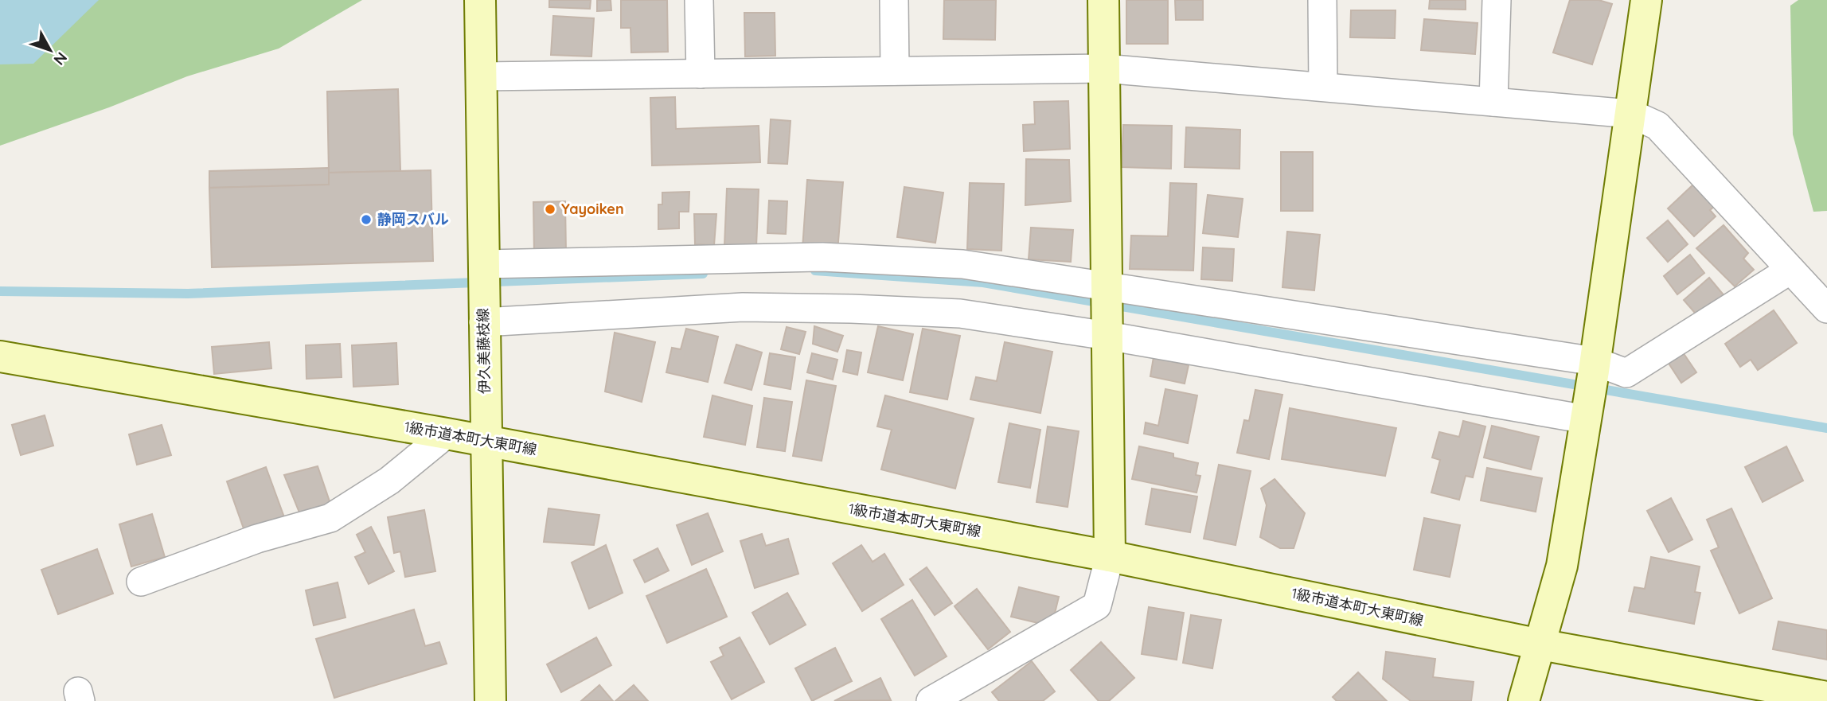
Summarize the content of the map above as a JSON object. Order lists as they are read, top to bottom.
{
  "streets": {
    "street": ["伊久美藤枝線", "1級市道本町大東町線"]
  },
  "crossings": [
    ["伊久美藤枝線", "1級市道本町大東町線"]
  ],
  "places": ["Yayoiken", "静岡スバル"],
  "north": "bottom right"
}
